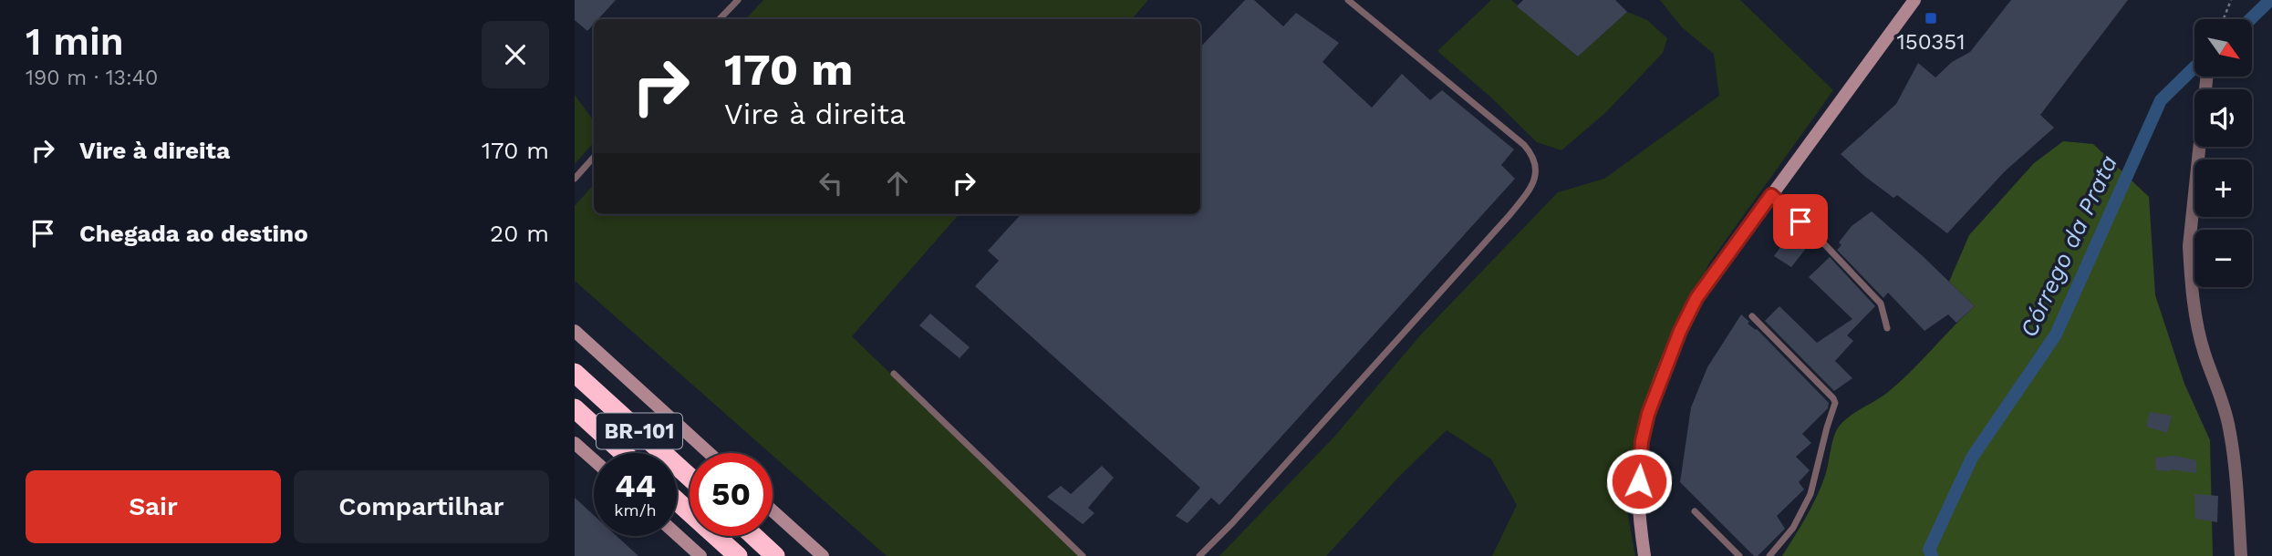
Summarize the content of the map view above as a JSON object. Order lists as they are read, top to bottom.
{
  "streets": {
    "highway": ["BR-101"]
  },
  "water": ["Córrego da Prata"],
  "places": {
    "transit": ["150351"]
  },
  "north": "bottom right",
  "page": {
    "heading": ["1 min", "190 m · 13:40"],
    "map_buttons": ["+", "−"],
    "turn": ["170 m", "Vire à direita"],
    "list": [
      {
        "name": "Vire à direita",
        "value": "170 m"
      },
      {
        "name": "Chegada ao destino",
        "value": "20 m"
      }
    ],
    "speed": "44 km/h",
    "limit": "50",
    "buttons": ["Sair", "Compartilhar"]
  }
}
